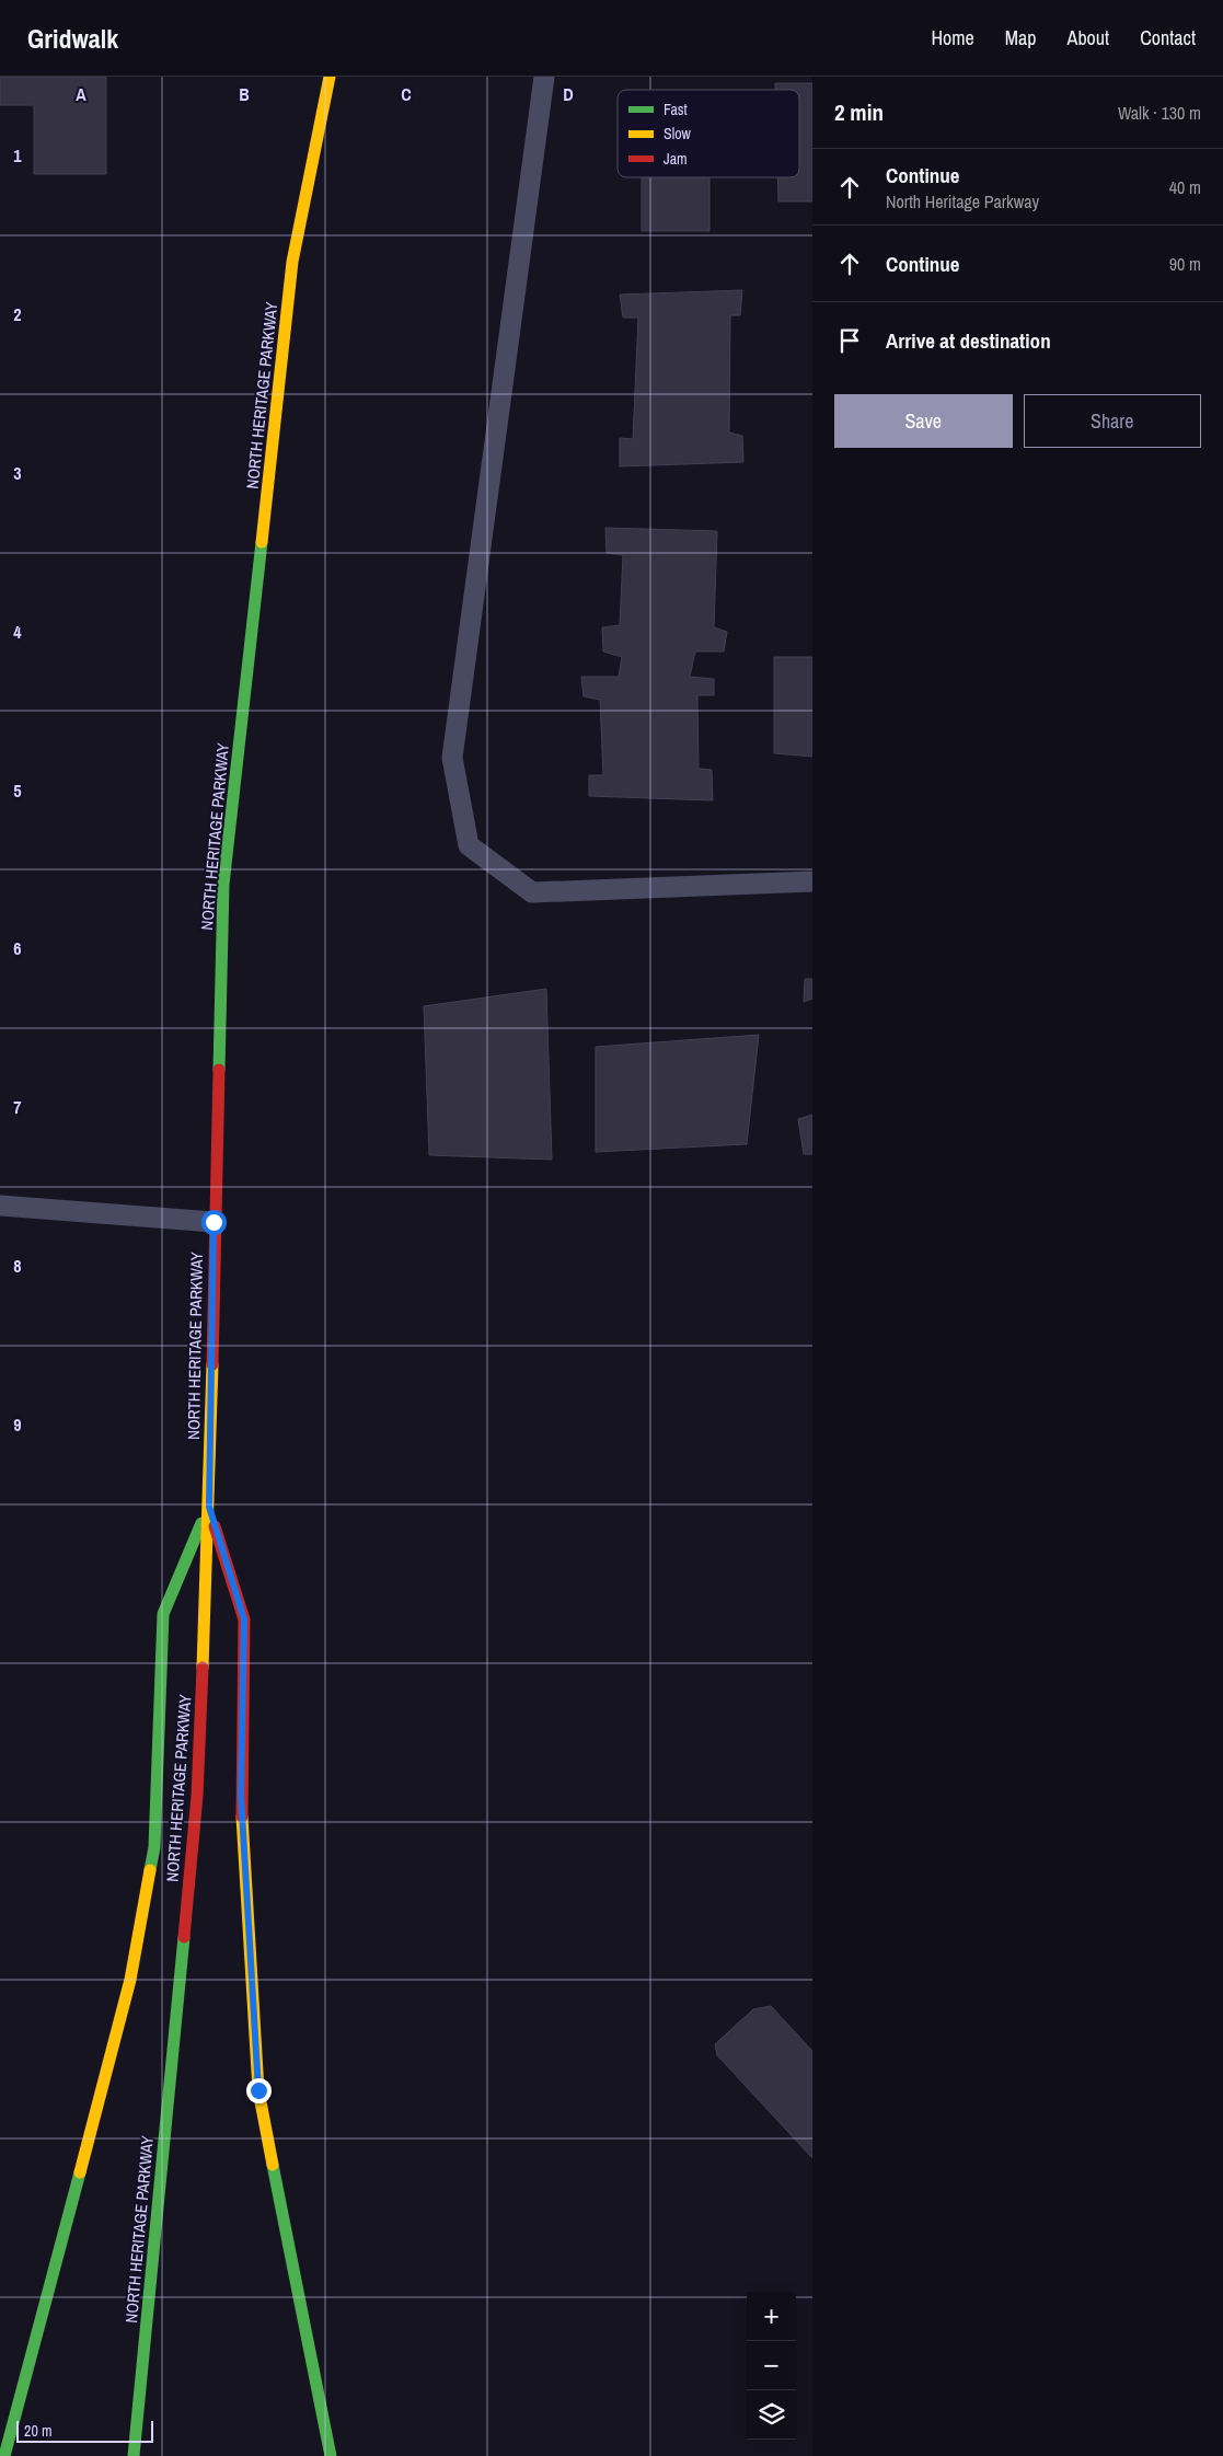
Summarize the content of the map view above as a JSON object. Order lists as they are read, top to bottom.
{
  "streets": {
    "main road": ["NORTH HERITAGE PARKWAY"]
  },
  "legend": ["Fast", "Slow", "Jam"],
  "scale_bar": "20 m",
  "page": {
    "header": "Gridwalk",
    "nav": [
      "Home",
      "Map",
      "About",
      "Contact"
    ],
    "heading": ["2 min", "Walk · 130 m"],
    "list": [
      ["Continue", "North Heritage Parkway", "40 m"],
      ["Continue", "90 m"],
      "Arrive at destination"
    ],
    "buttons": ["Save", "Share"],
    "map_buttons": ["+", "−"],
    "scale": "20 m"
  },
  "grid": {
    "columns": [
      "A",
      "B",
      "C",
      "D"
    ],
    "rows": [
      "1",
      "2",
      "3",
      "4",
      "5",
      "6",
      "7",
      "8",
      "9"
    ]
  }
}
